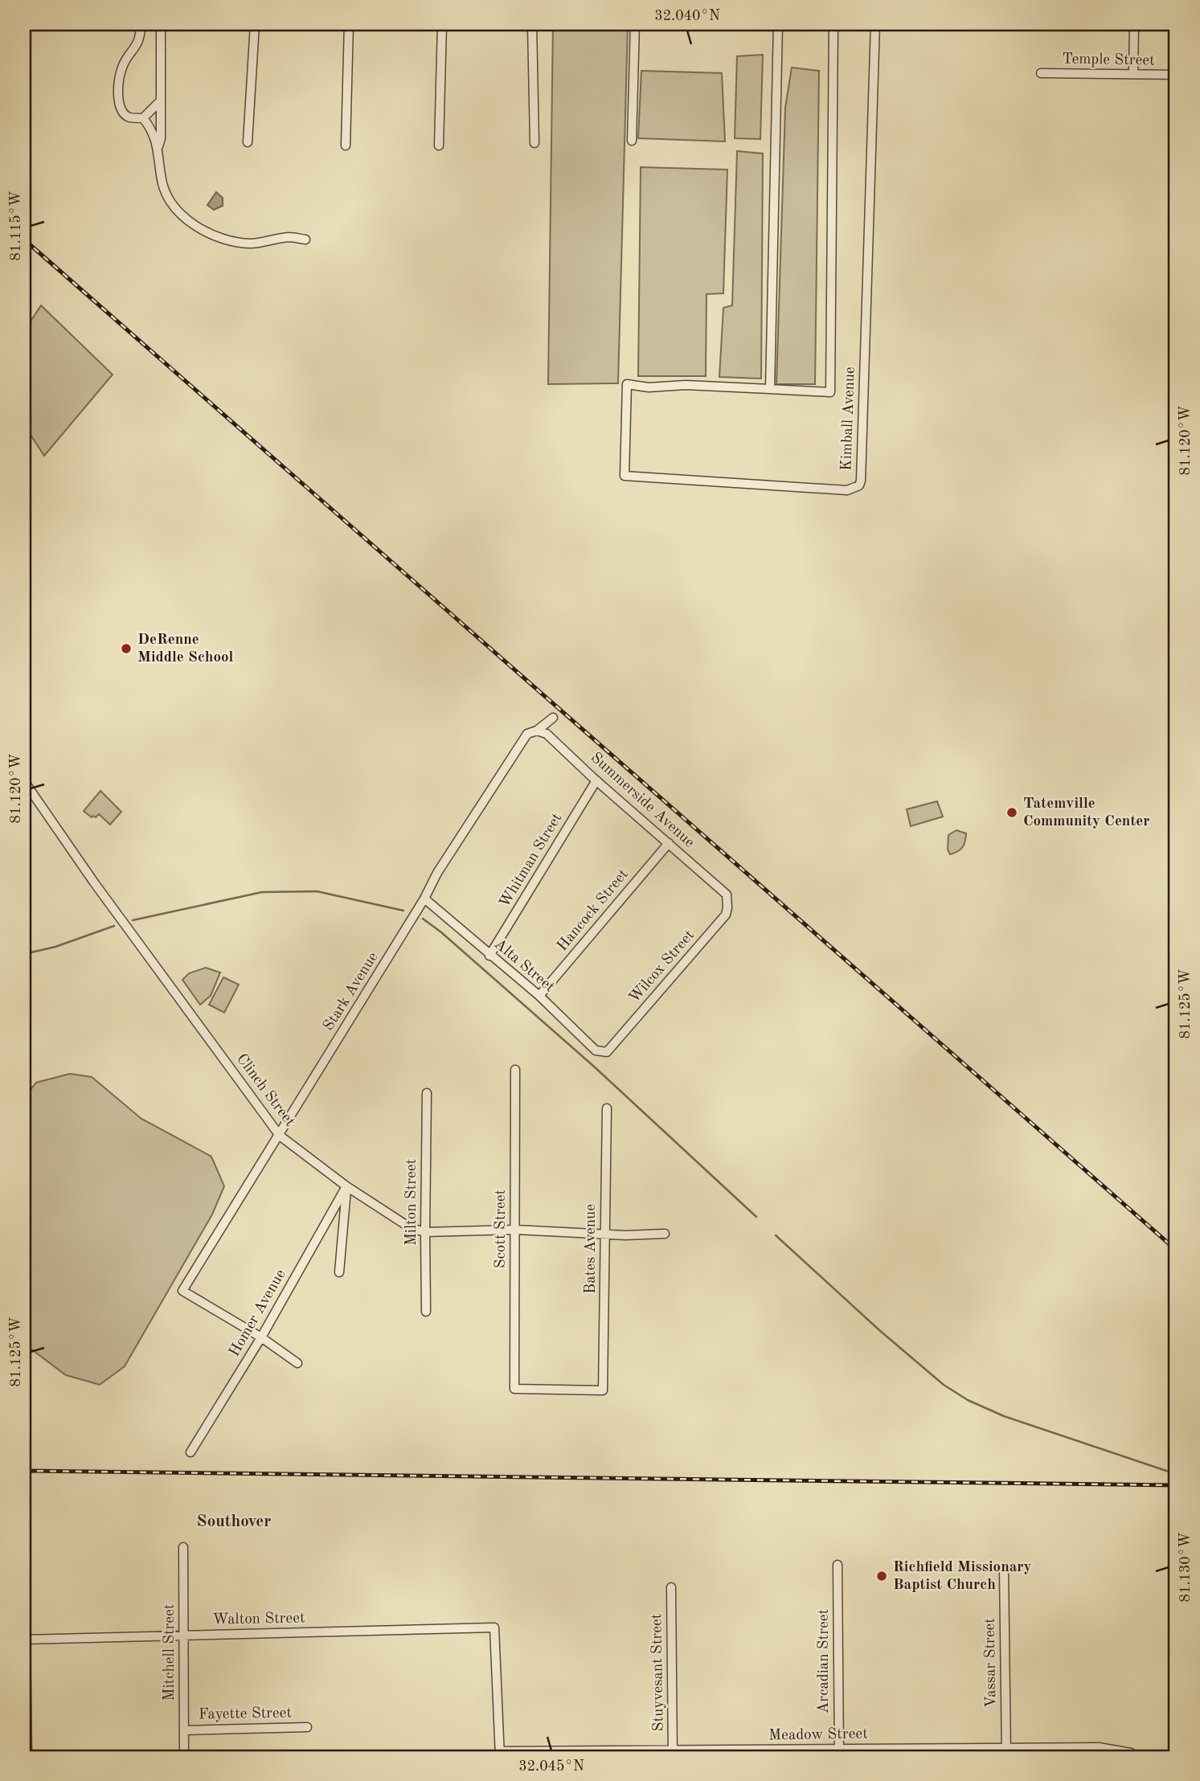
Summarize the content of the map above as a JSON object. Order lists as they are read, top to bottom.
{
  "streets": {
    "street": [
      "Temple Street",
      "Kimball Avenue",
      "Summerside Avenue",
      "Whitman Street",
      "Hancock Street",
      "Alta Street",
      "Wilcox Street",
      "Stark Avenue",
      "Clinch Street",
      "Milton Street",
      "Scott Street",
      "Bates Avenue",
      "Homer Avenue",
      "Walton Street",
      "Mitchell Street",
      "Arcadian Street",
      "Vassar Street",
      "Stuyvesant Street",
      "Fayette Street",
      "Meadow Street"
    ]
  },
  "crossings": [
    ["Summerside Avenue", "Whitman Street"],
    ["Summerside Avenue", "Hancock Street"],
    ["Summerside Avenue", "Wilcox Street"],
    ["Summerside Avenue", "Stark Avenue"],
    ["Whitman Street", "Alta Street"],
    ["Hancock Street", "Alta Street"],
    ["Alta Street", "Wilcox Street"],
    ["Alta Street", "Stark Avenue"],
    ["Stark Avenue", "Clinch Street"],
    ["Stark Avenue", "Homer Avenue"],
    ["Clinch Street", "Milton Street"],
    ["Clinch Street", "Scott Street"],
    ["Clinch Street", "Bates Avenue"],
    ["Clinch Street", "Homer Avenue"],
    ["Scott Street", "Bates Avenue"],
    ["Walton Street", "Mitchell Street"],
    ["Walton Street", "Meadow Street"],
    ["Mitchell Street", "Fayette Street"],
    ["Arcadian Street", "Meadow Street"],
    ["Vassar Street", "Meadow Street"],
    ["Stuyvesant Street", "Meadow Street"]
  ],
  "districts": ["Southover"],
  "places": ["DeRenne Middle School", "Tatemville Community Center", "Richfield Missionary Baptist Church"],
  "coordinates": [
    "32.040°N",
    "81.115°W",
    "81.120°W",
    "81.125°W",
    "81.130°W",
    "32.045°N"
  ]
}
